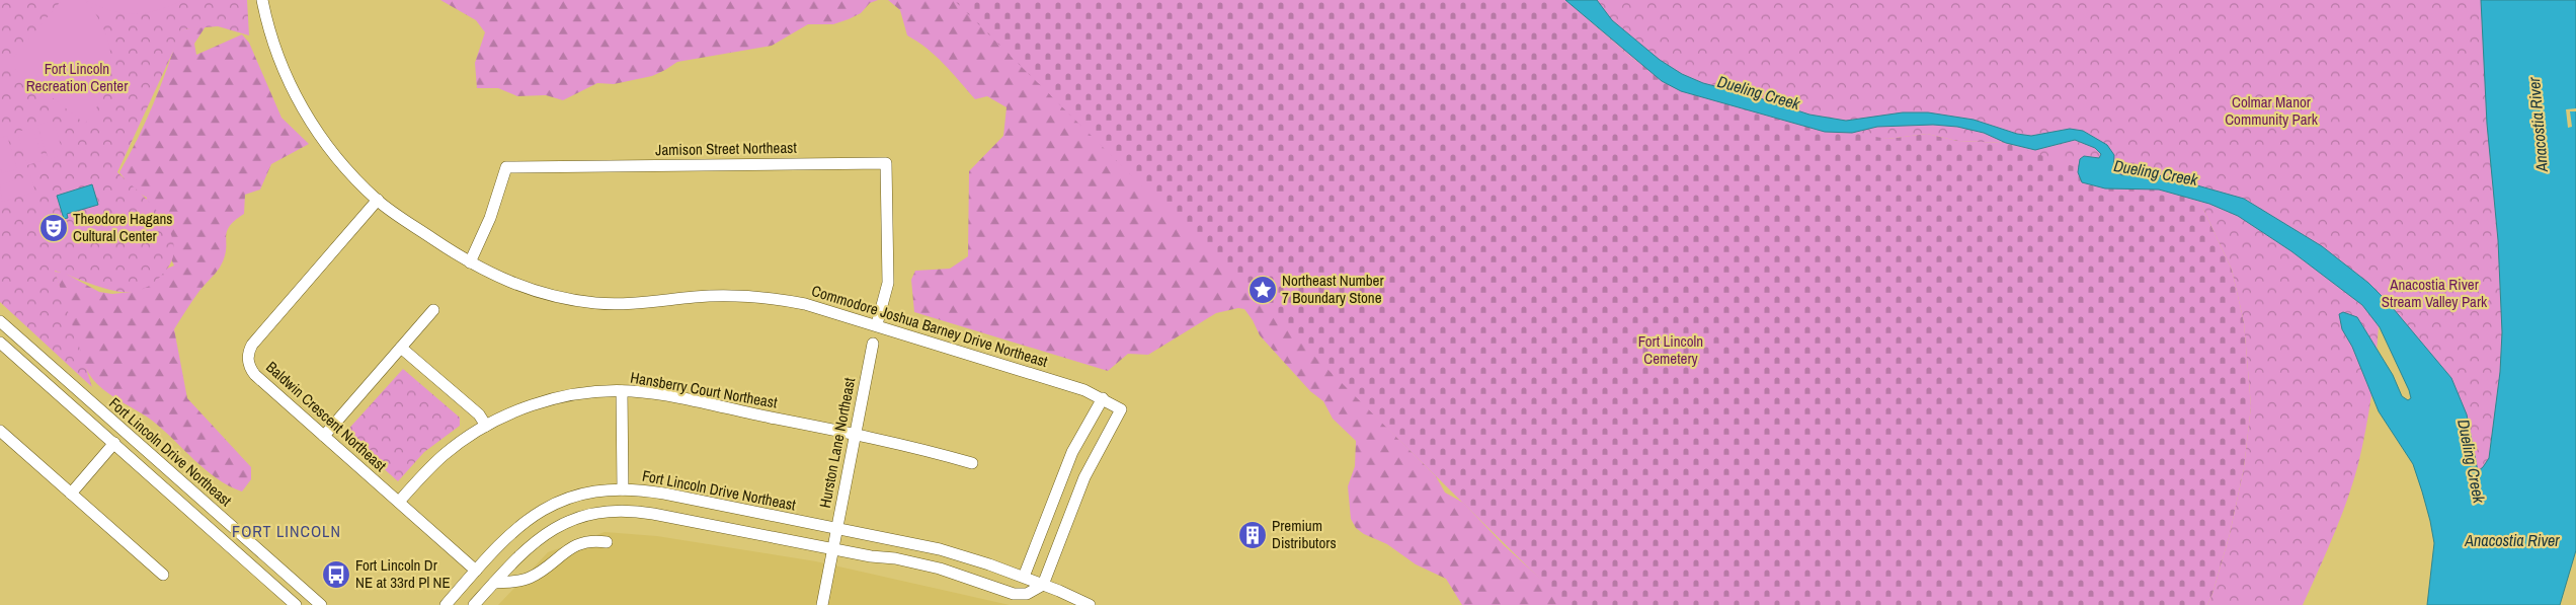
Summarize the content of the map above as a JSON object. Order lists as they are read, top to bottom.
{
  "streets": {
    "street": [
      "Jamison Street Northeast",
      "Commodore Joshua Barney Drive Northeast",
      "Hansberry Court Northeast",
      "Baldwin Crescent Northeast",
      "Hurston Lane Northeast",
      "Fort Lincoln Drive Northeast"
    ]
  },
  "crossings": [
    ["Jamison Street Northeast", "Commodore Joshua Barney Drive Northeast"],
    ["Commodore Joshua Barney Drive Northeast", "Baldwin Crescent Northeast"],
    ["Commodore Joshua Barney Drive Northeast", "Fort Lincoln Drive Northeast"],
    ["Hansberry Court Northeast", "Baldwin Crescent Northeast"],
    ["Hansberry Court Northeast", "Hurston Lane Northeast"],
    ["Baldwin Crescent Northeast", "Fort Lincoln Drive Northeast"],
    ["Hurston Lane Northeast", "Fort Lincoln Drive Northeast"]
  ],
  "districts": ["FORT LINCOLN"],
  "water": ["Dueling Creek", "Anacostia River"],
  "parks": [
    "Fort Lincoln Recreation Center",
    "Colmar Manor Community Park",
    "Anacostia River Stream Valley Park",
    "Fort Lincoln Cemetery"
  ],
  "places": {
    "theatre": ["Theodore Hagans Cultural Center"],
    "place": ["Northeast Number 7 Boundary Stone"],
    "building": ["Premium Distributors"],
    "bus stop": ["Fort Lincoln Dr NE at 33rd Pl NE"]
  }
}
